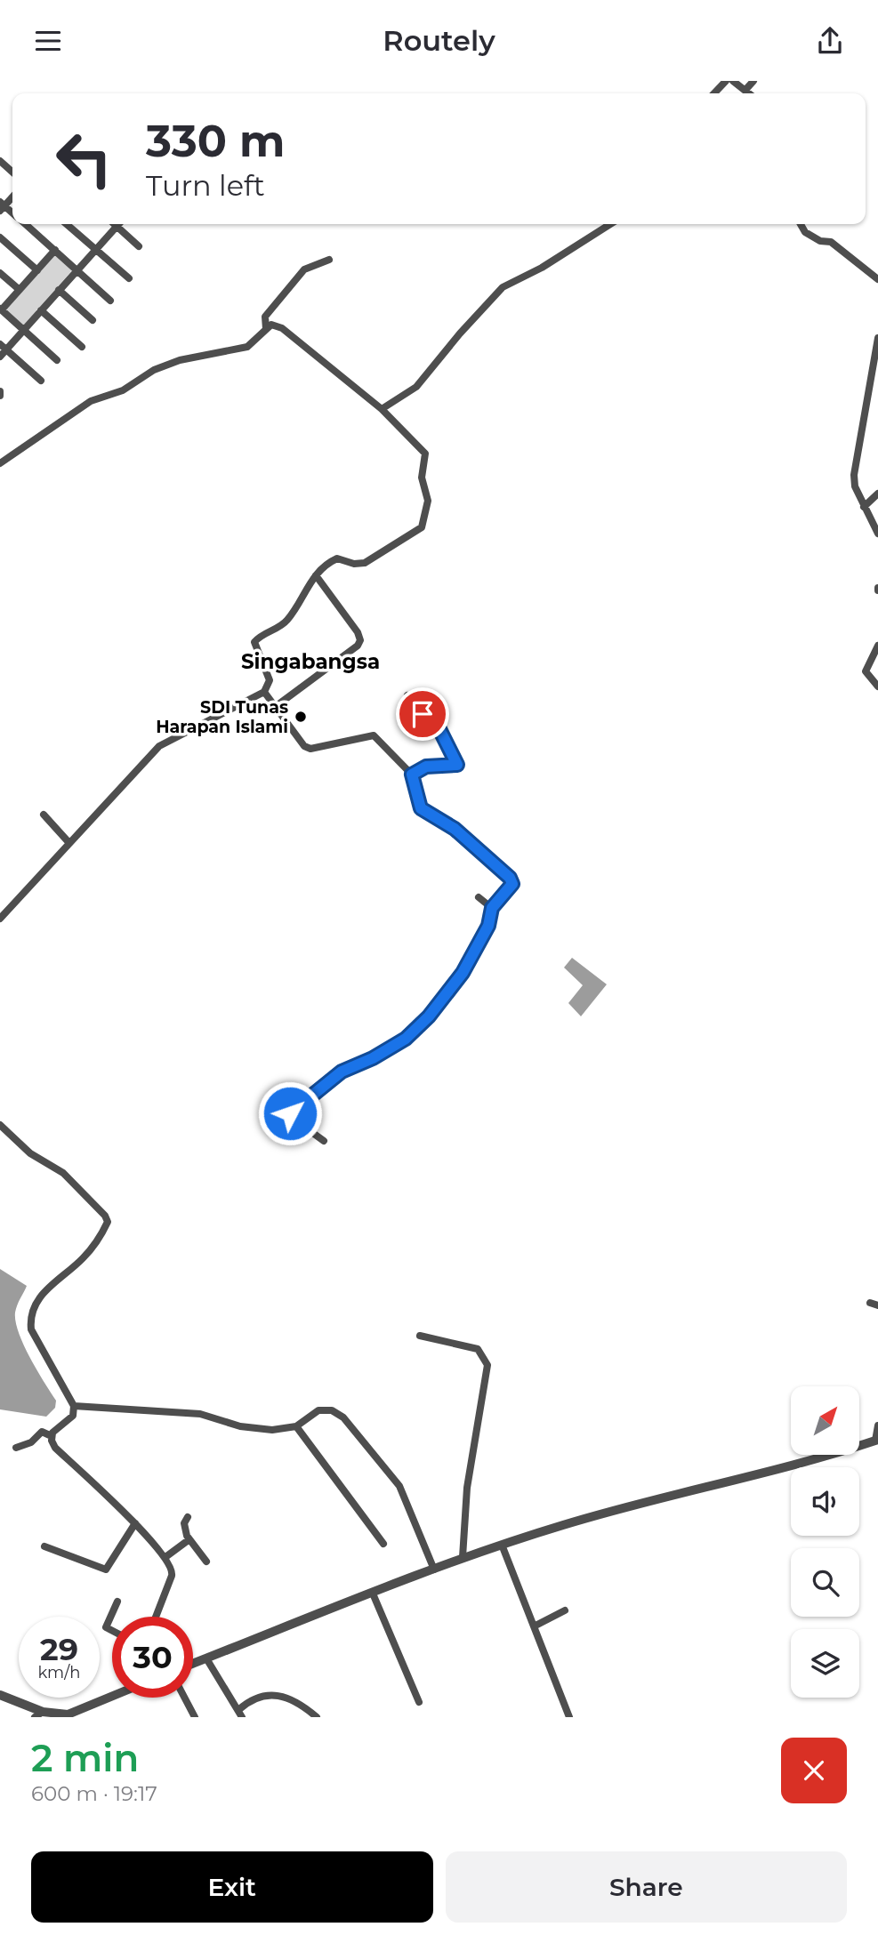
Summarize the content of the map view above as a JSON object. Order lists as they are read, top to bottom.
{
  "districts": ["Singabangsa"],
  "places": ["SDI Tunas Harapan Islami"],
  "north": "top right",
  "page": {
    "header": "Routely",
    "turn": ["330 m", "Turn left"],
    "speed": "29 km/h",
    "limit": "30",
    "heading": ["2 min", "600 m · 19:17"],
    "buttons": ["Exit", "Share"]
  }
}
